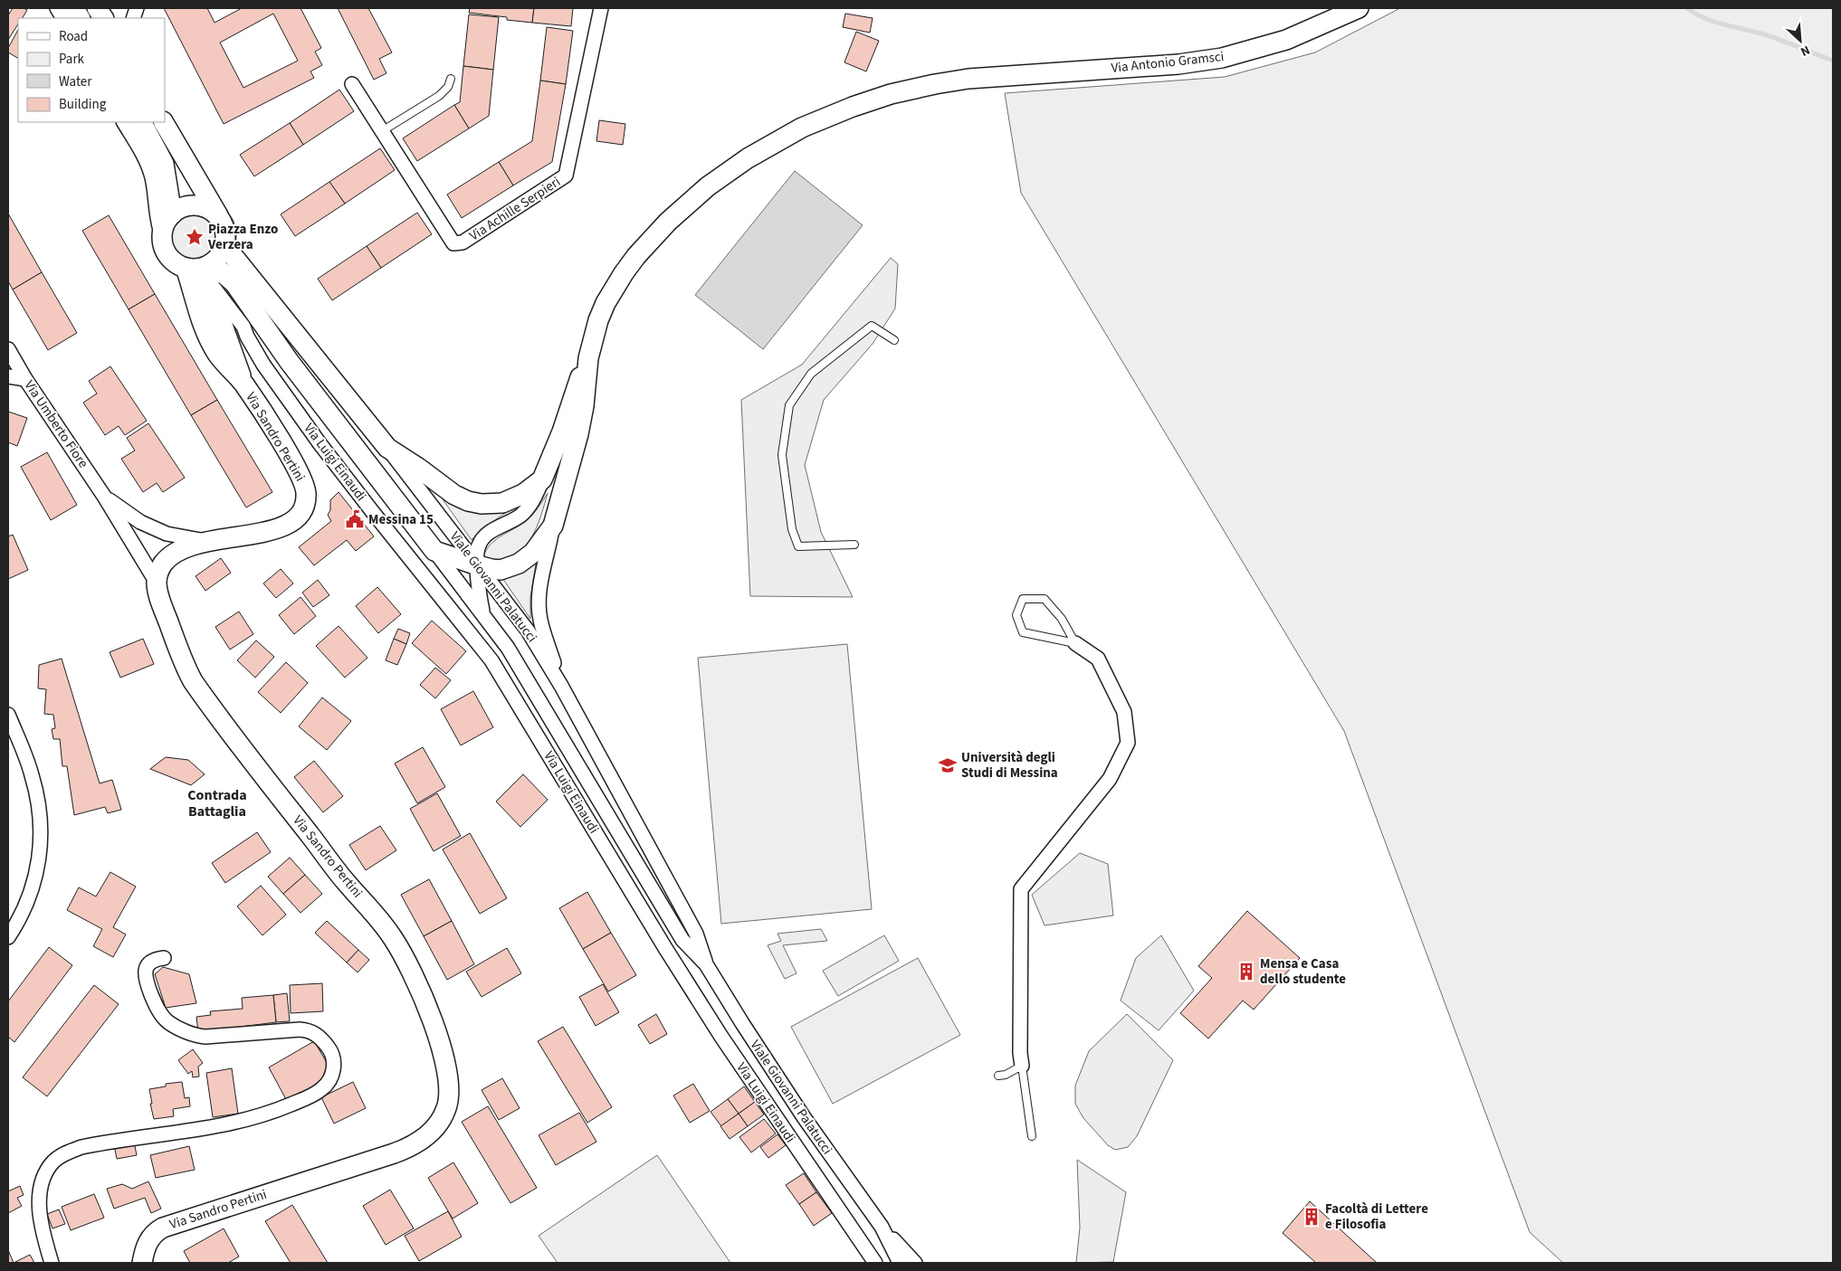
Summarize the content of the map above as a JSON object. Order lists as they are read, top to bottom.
{
  "streets": {
    "main road": ["Via Antonio Gramsci", "Via Sandro Pertini", "Viale Giovanni Palatucci"],
    "street": ["Via Achille Serpieri", "Via Umberto Fiore", "Via Luigi Einaudi"]
  },
  "crossings": [
    ["Via Umberto Fiore", "Via Sandro Pertini"],
    ["Via Luigi Einaudi", "Viale Giovanni Palatucci"]
  ],
  "districts": ["Contrada Battaglia"],
  "places": {
    "place": ["Piazza Enzo Verzera"],
    "public building": ["Messina 15"],
    "school or university": ["Università degli Studi di Messina"],
    "building": ["Mensa e Casa dello studente", "Facoltà di Lettere e Filosofia"]
  },
  "legend": [
    "Road",
    "Park",
    "Water",
    "Building"
  ],
  "north": "bottom right"
}
